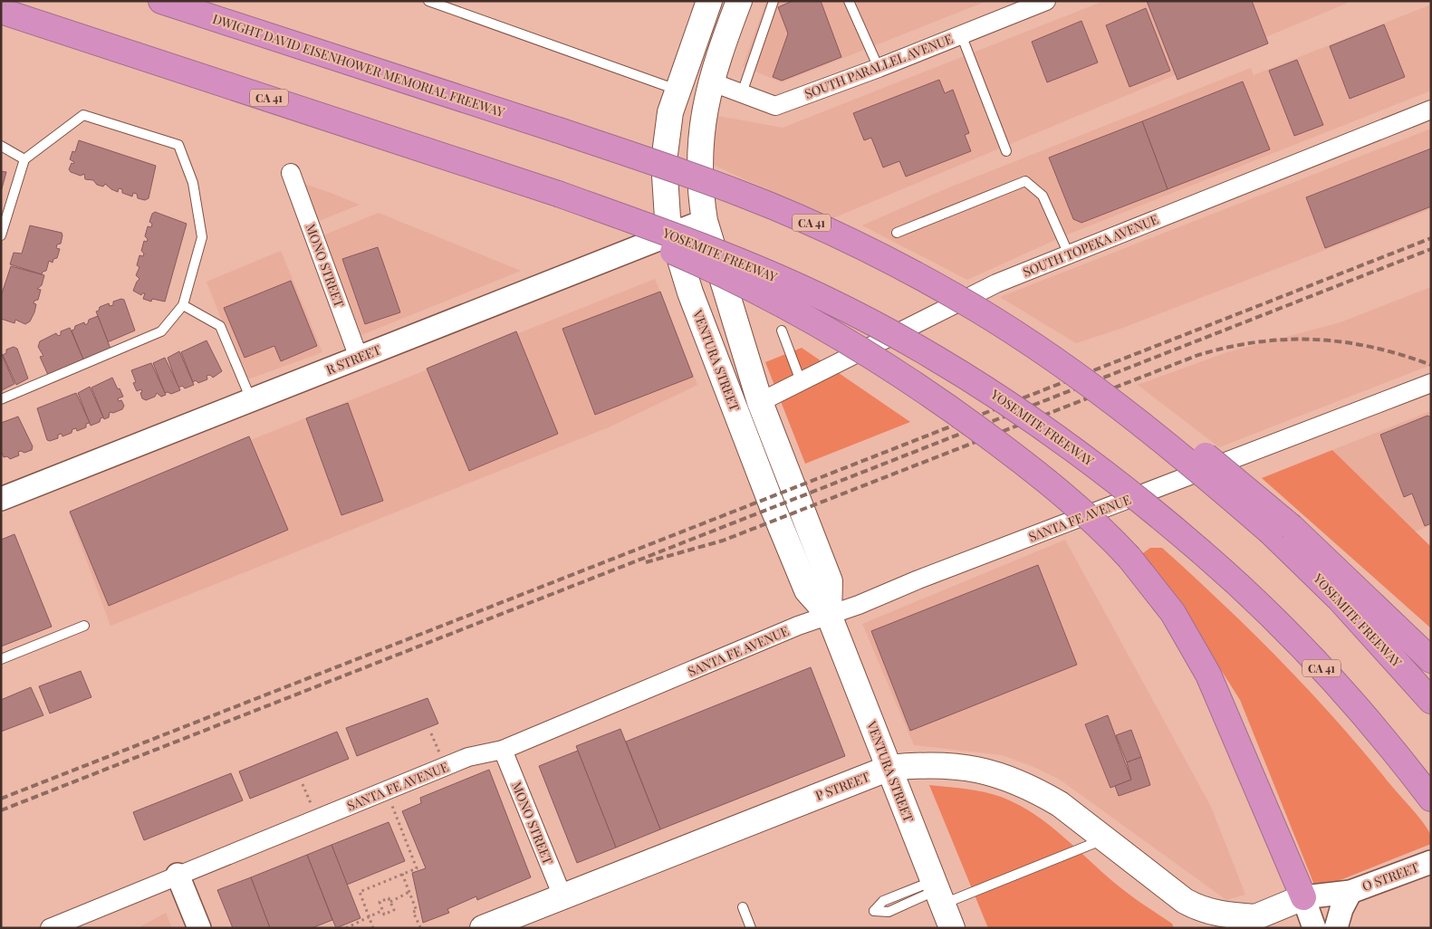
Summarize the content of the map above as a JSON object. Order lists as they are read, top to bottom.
{
  "streets": {
    "highway": ["DWIGHT DAVID EISENHOWER MEMORIAL FREEWAY", "CA 41", "YOSEMITE FREEWAY"],
    "main road": ["VENTURA STREET", "P STREET", "O STREET"],
    "street": [
      "SOUTH PARALLEL AVENUE",
      "SOUTH TOPEKA AVENUE",
      "MONO STREET",
      "R STREET",
      "SANTA FE AVENUE"
    ]
  },
  "crossings": [
    ["DWIGHT DAVID EISENHOWER MEMORIAL FREEWAY", "YOSEMITE FREEWAY"],
    ["SOUTH PARALLEL AVENUE", "VENTURA STREET"],
    ["CA 41", "YOSEMITE FREEWAY"],
    ["SOUTH TOPEKA AVENUE", "VENTURA STREET"],
    ["MONO STREET", "R STREET"],
    ["MONO STREET", "SANTA FE AVENUE"],
    ["MONO STREET", "P STREET"],
    ["R STREET", "VENTURA STREET"],
    ["VENTURA STREET", "SANTA FE AVENUE"],
    ["VENTURA STREET", "P STREET"],
    ["P STREET", "O STREET"]
  ]
}
